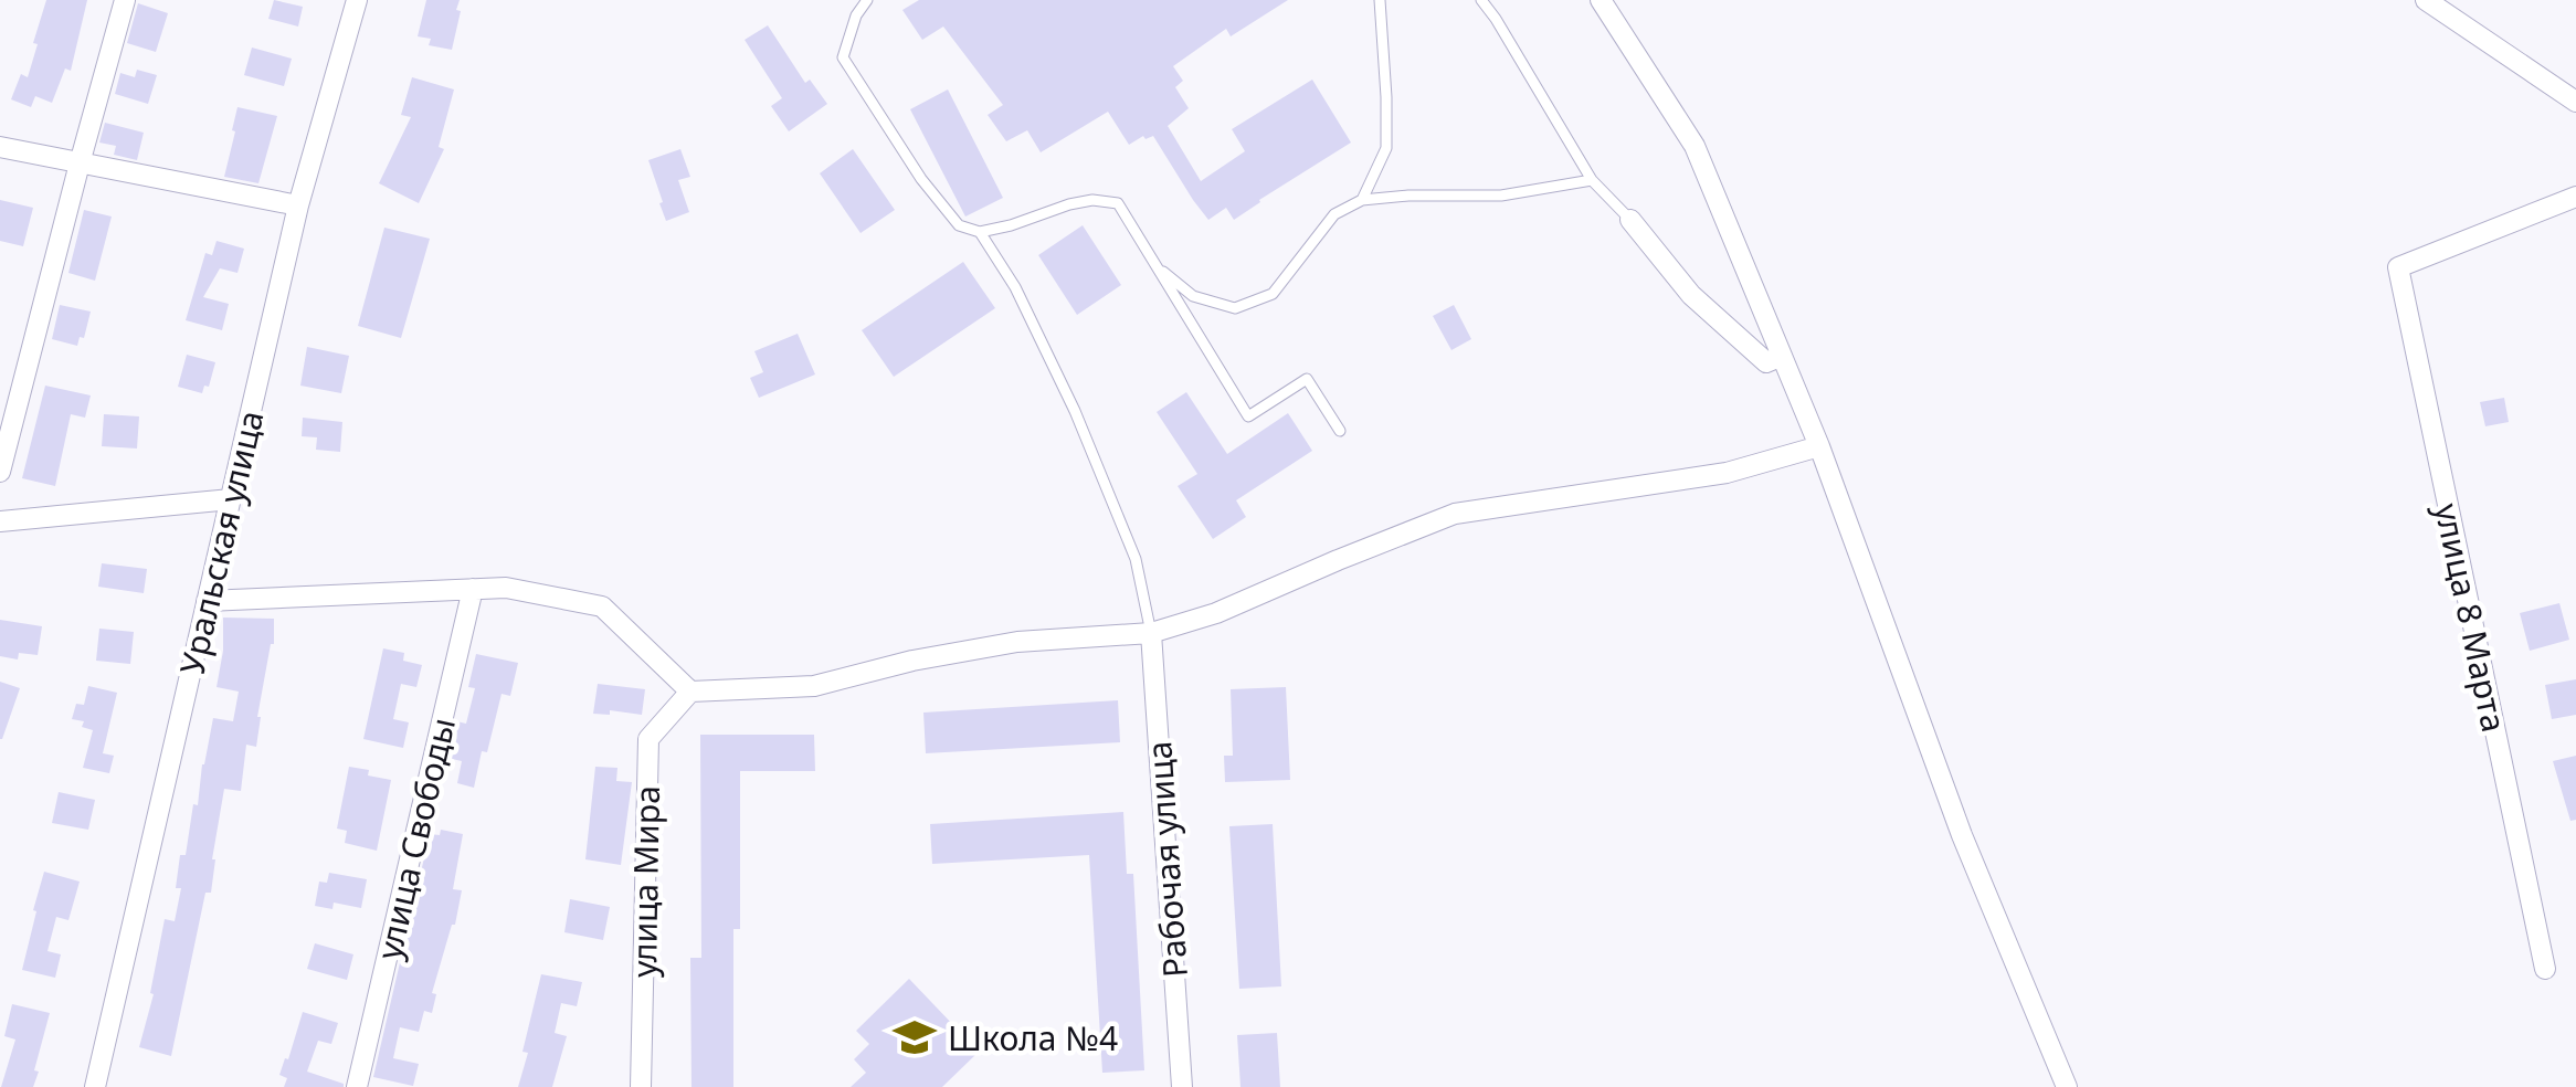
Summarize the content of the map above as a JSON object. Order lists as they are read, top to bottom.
{
  "streets": {
    "street": [
      "Уральская улица",
      "улица 8 Марта",
      "улица Свободы",
      "Рабочая улица",
      "улица Мира"
    ]
  },
  "places": {
    "school or university": ["Школа №4"]
  }
}
